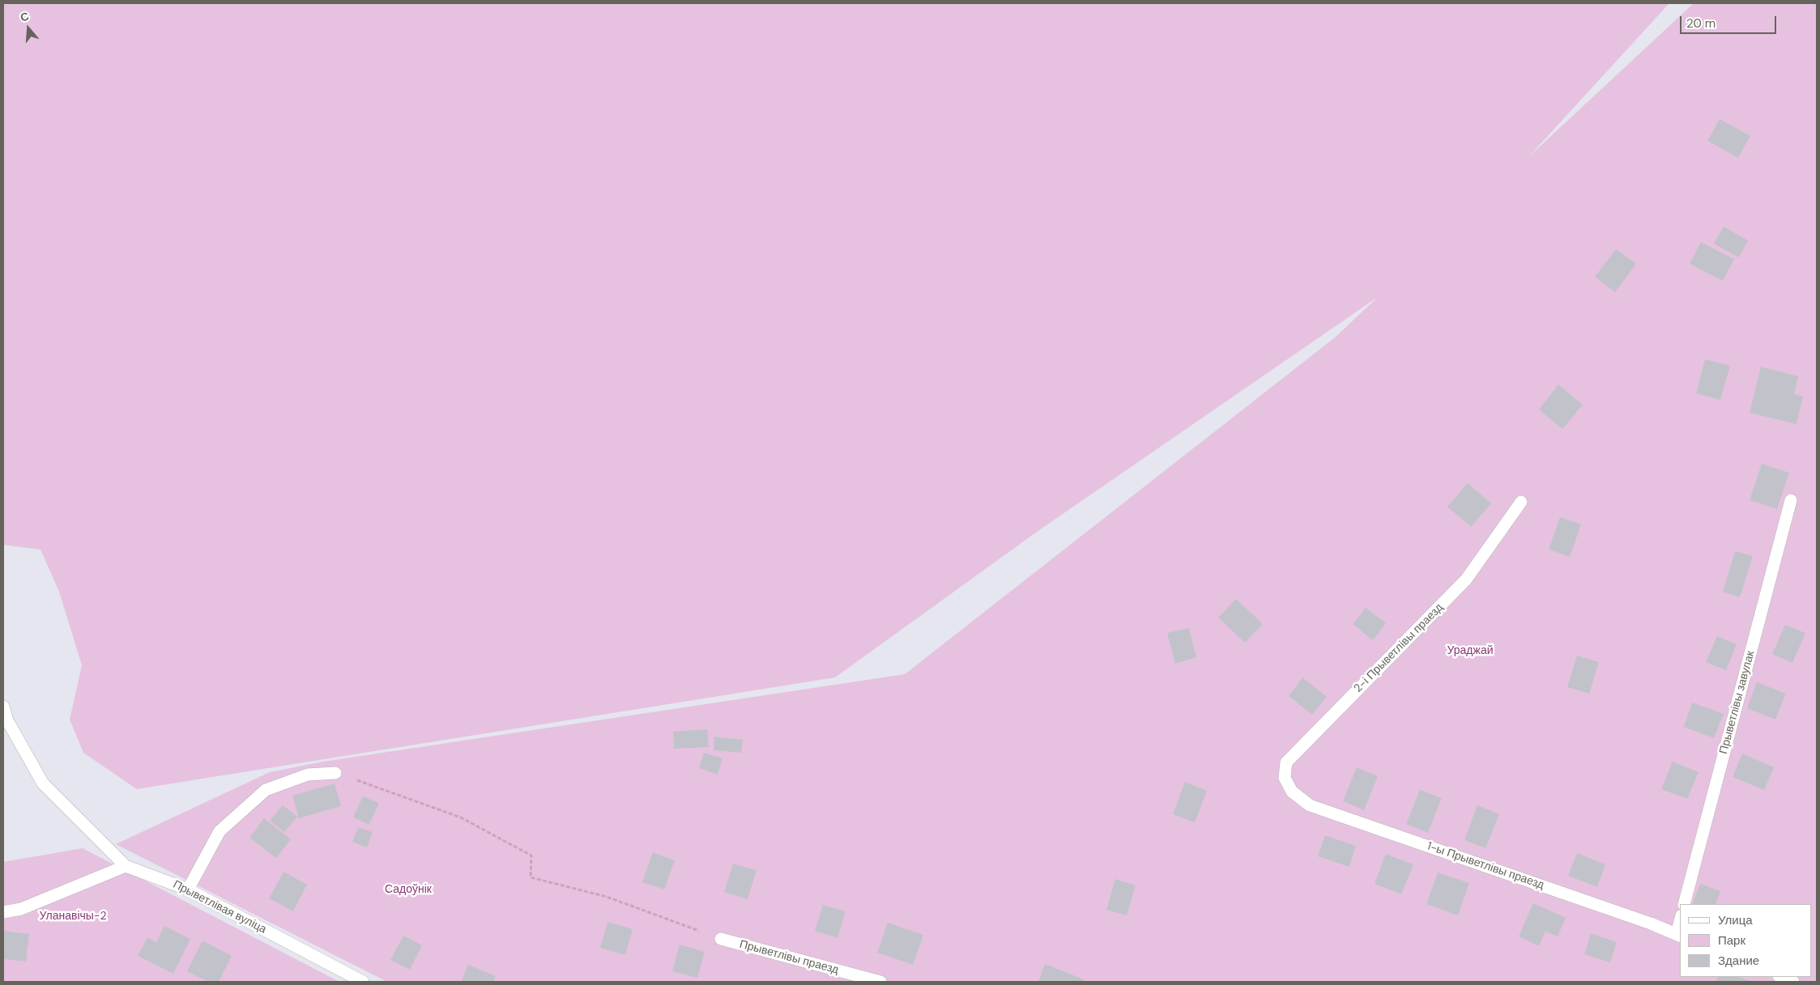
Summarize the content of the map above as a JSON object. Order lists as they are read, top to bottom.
{
  "streets": {
    "street": [
      "2-і Прыветлівы праезд",
      "Прыветлівы завулак",
      "1-ы Прыветлівы праезд",
      "Прыветлівая вуліца",
      "Прыветлівы праезд"
    ]
  },
  "crossings": [
    ["2-і Прыветлівы праезд", "1-ы Прыветлівы праезд"]
  ],
  "parks": ["Ураджай", "Садоўнік", "Уланавічы-2"],
  "legend": ["Улица", "Парк", "Здание"],
  "scale_bar": "20 m",
  "north": "top"
}
